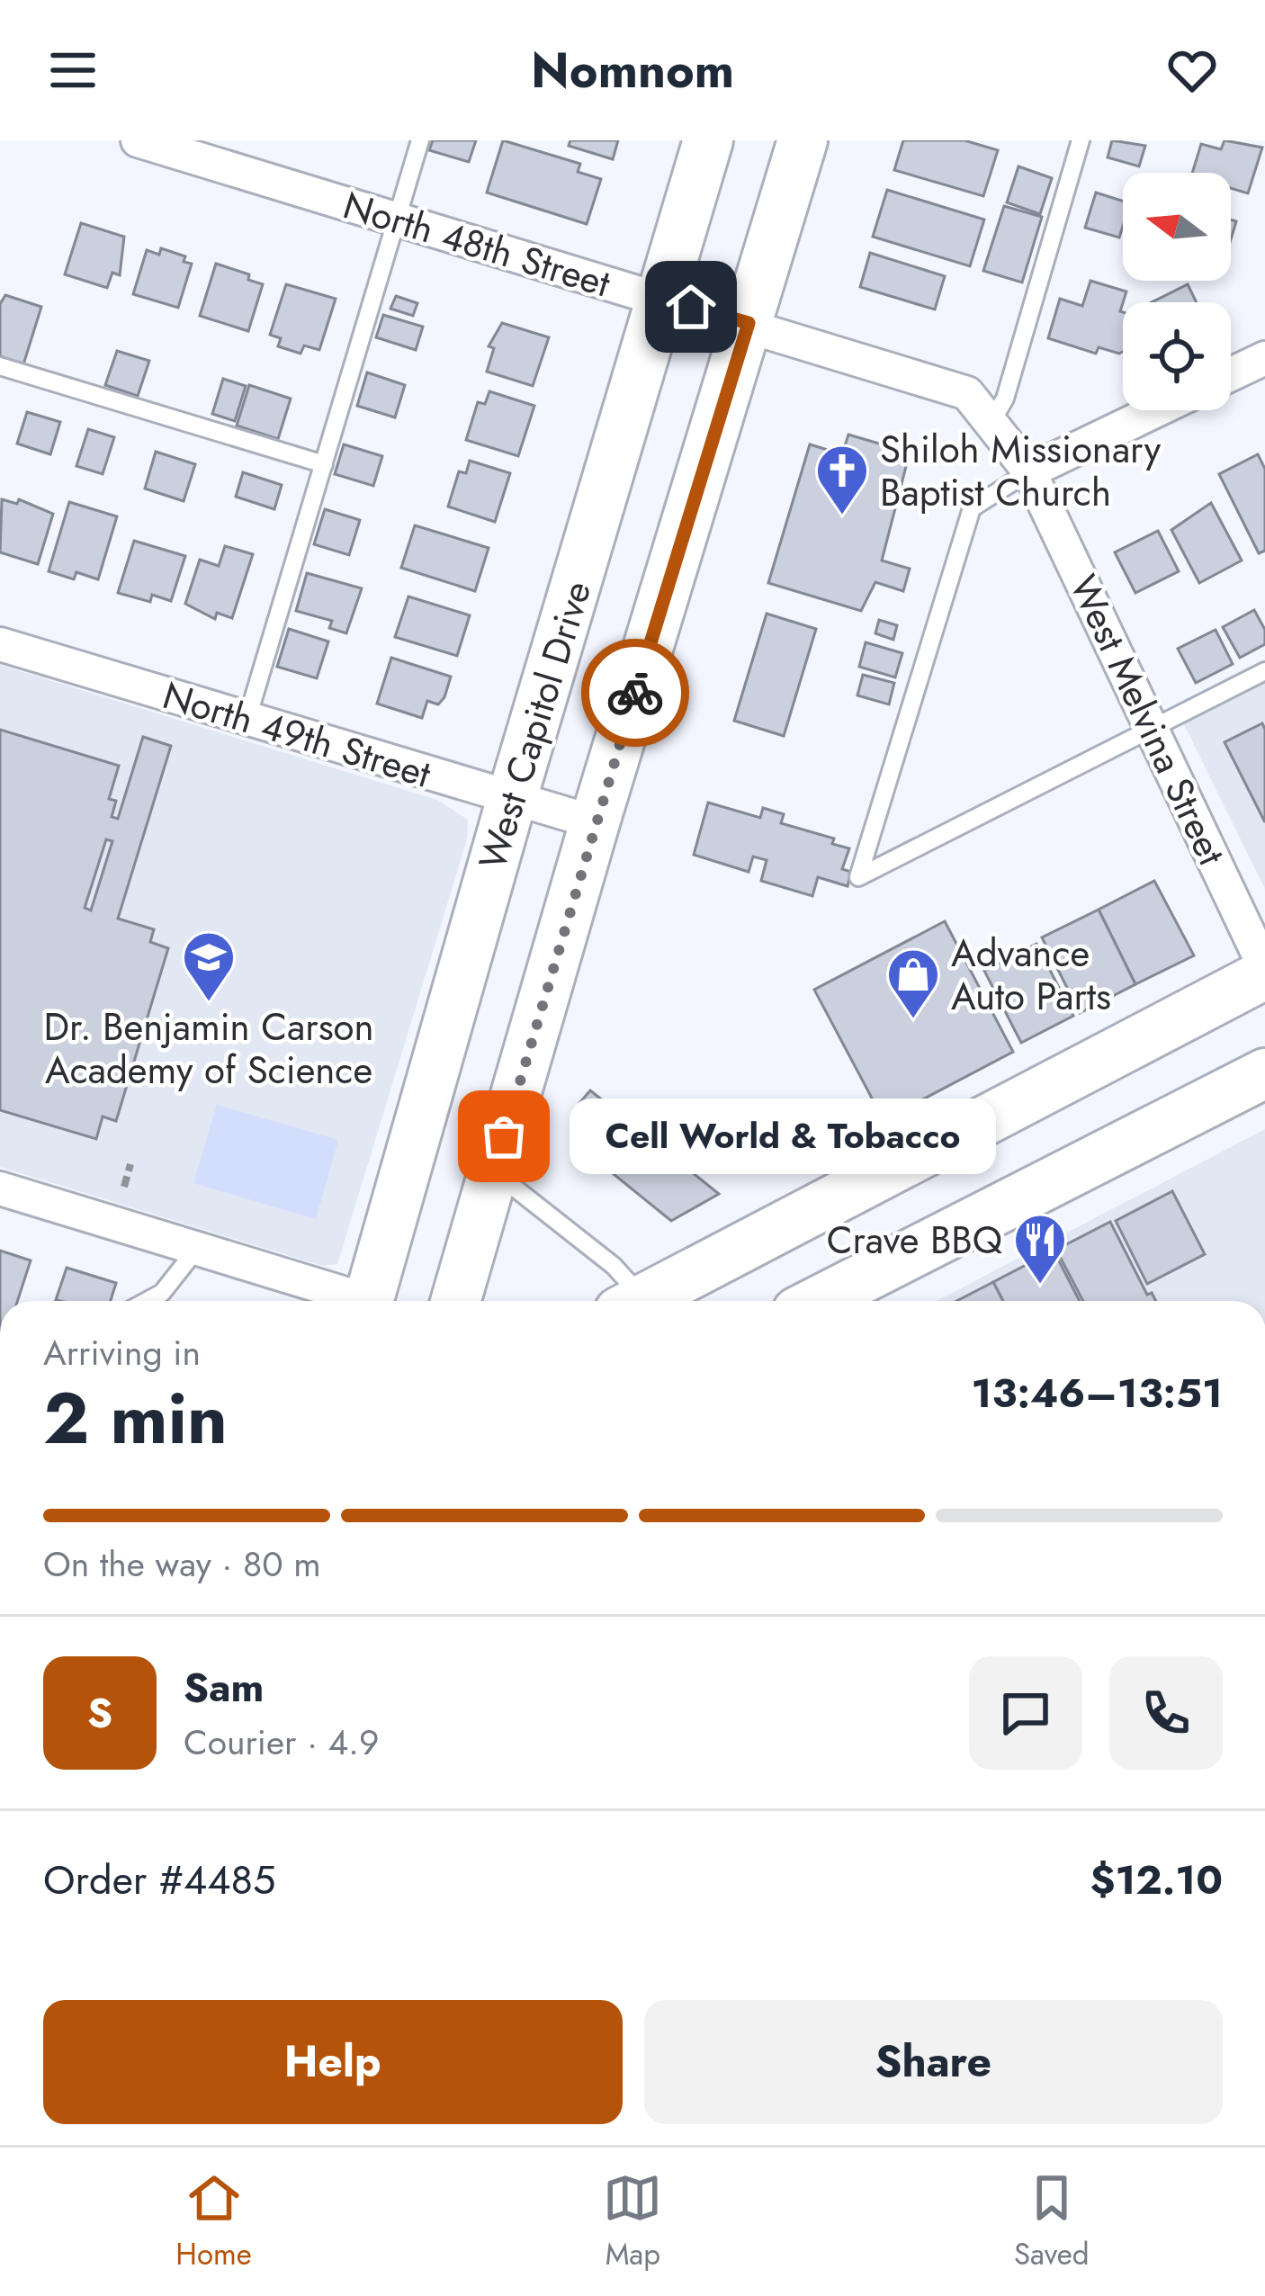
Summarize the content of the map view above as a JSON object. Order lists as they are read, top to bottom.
{
  "streets": {
    "main road": ["West Capitol Drive"],
    "street": ["North 48th Street", "West Melvina Street", "North 49th Street"]
  },
  "crossings": [
    ["North 48th Street", "West Melvina Street"],
    ["North 48th Street", "West Capitol Drive"],
    ["West Capitol Drive", "North 49th Street"]
  ],
  "places": {
    "church": ["Shiloh Missionary Baptist Church"],
    "school or university": ["Dr. Benjamin Carson Academy of Science"],
    "shop": ["Advance Auto Parts"],
    "other": ["Cell World & Tobacco"],
    "restaurant": ["Crave BBQ"]
  },
  "north": "left",
  "page": {
    "header": "Nomnom",
    "bubble": "Cell World & Tobacco",
    "heading": ["2 min", "Arriving in", "13:46–13:51"],
    "panel": [
      "Sam",
      "Courier · 4.9",
      "Order #4485",
      "$12.10"
    ],
    "bar": "On the way · 80 m",
    "round": "S",
    "buttons": ["Help", "Share"],
    "tabs": ["Home", "Map", "Saved"]
  }
}
